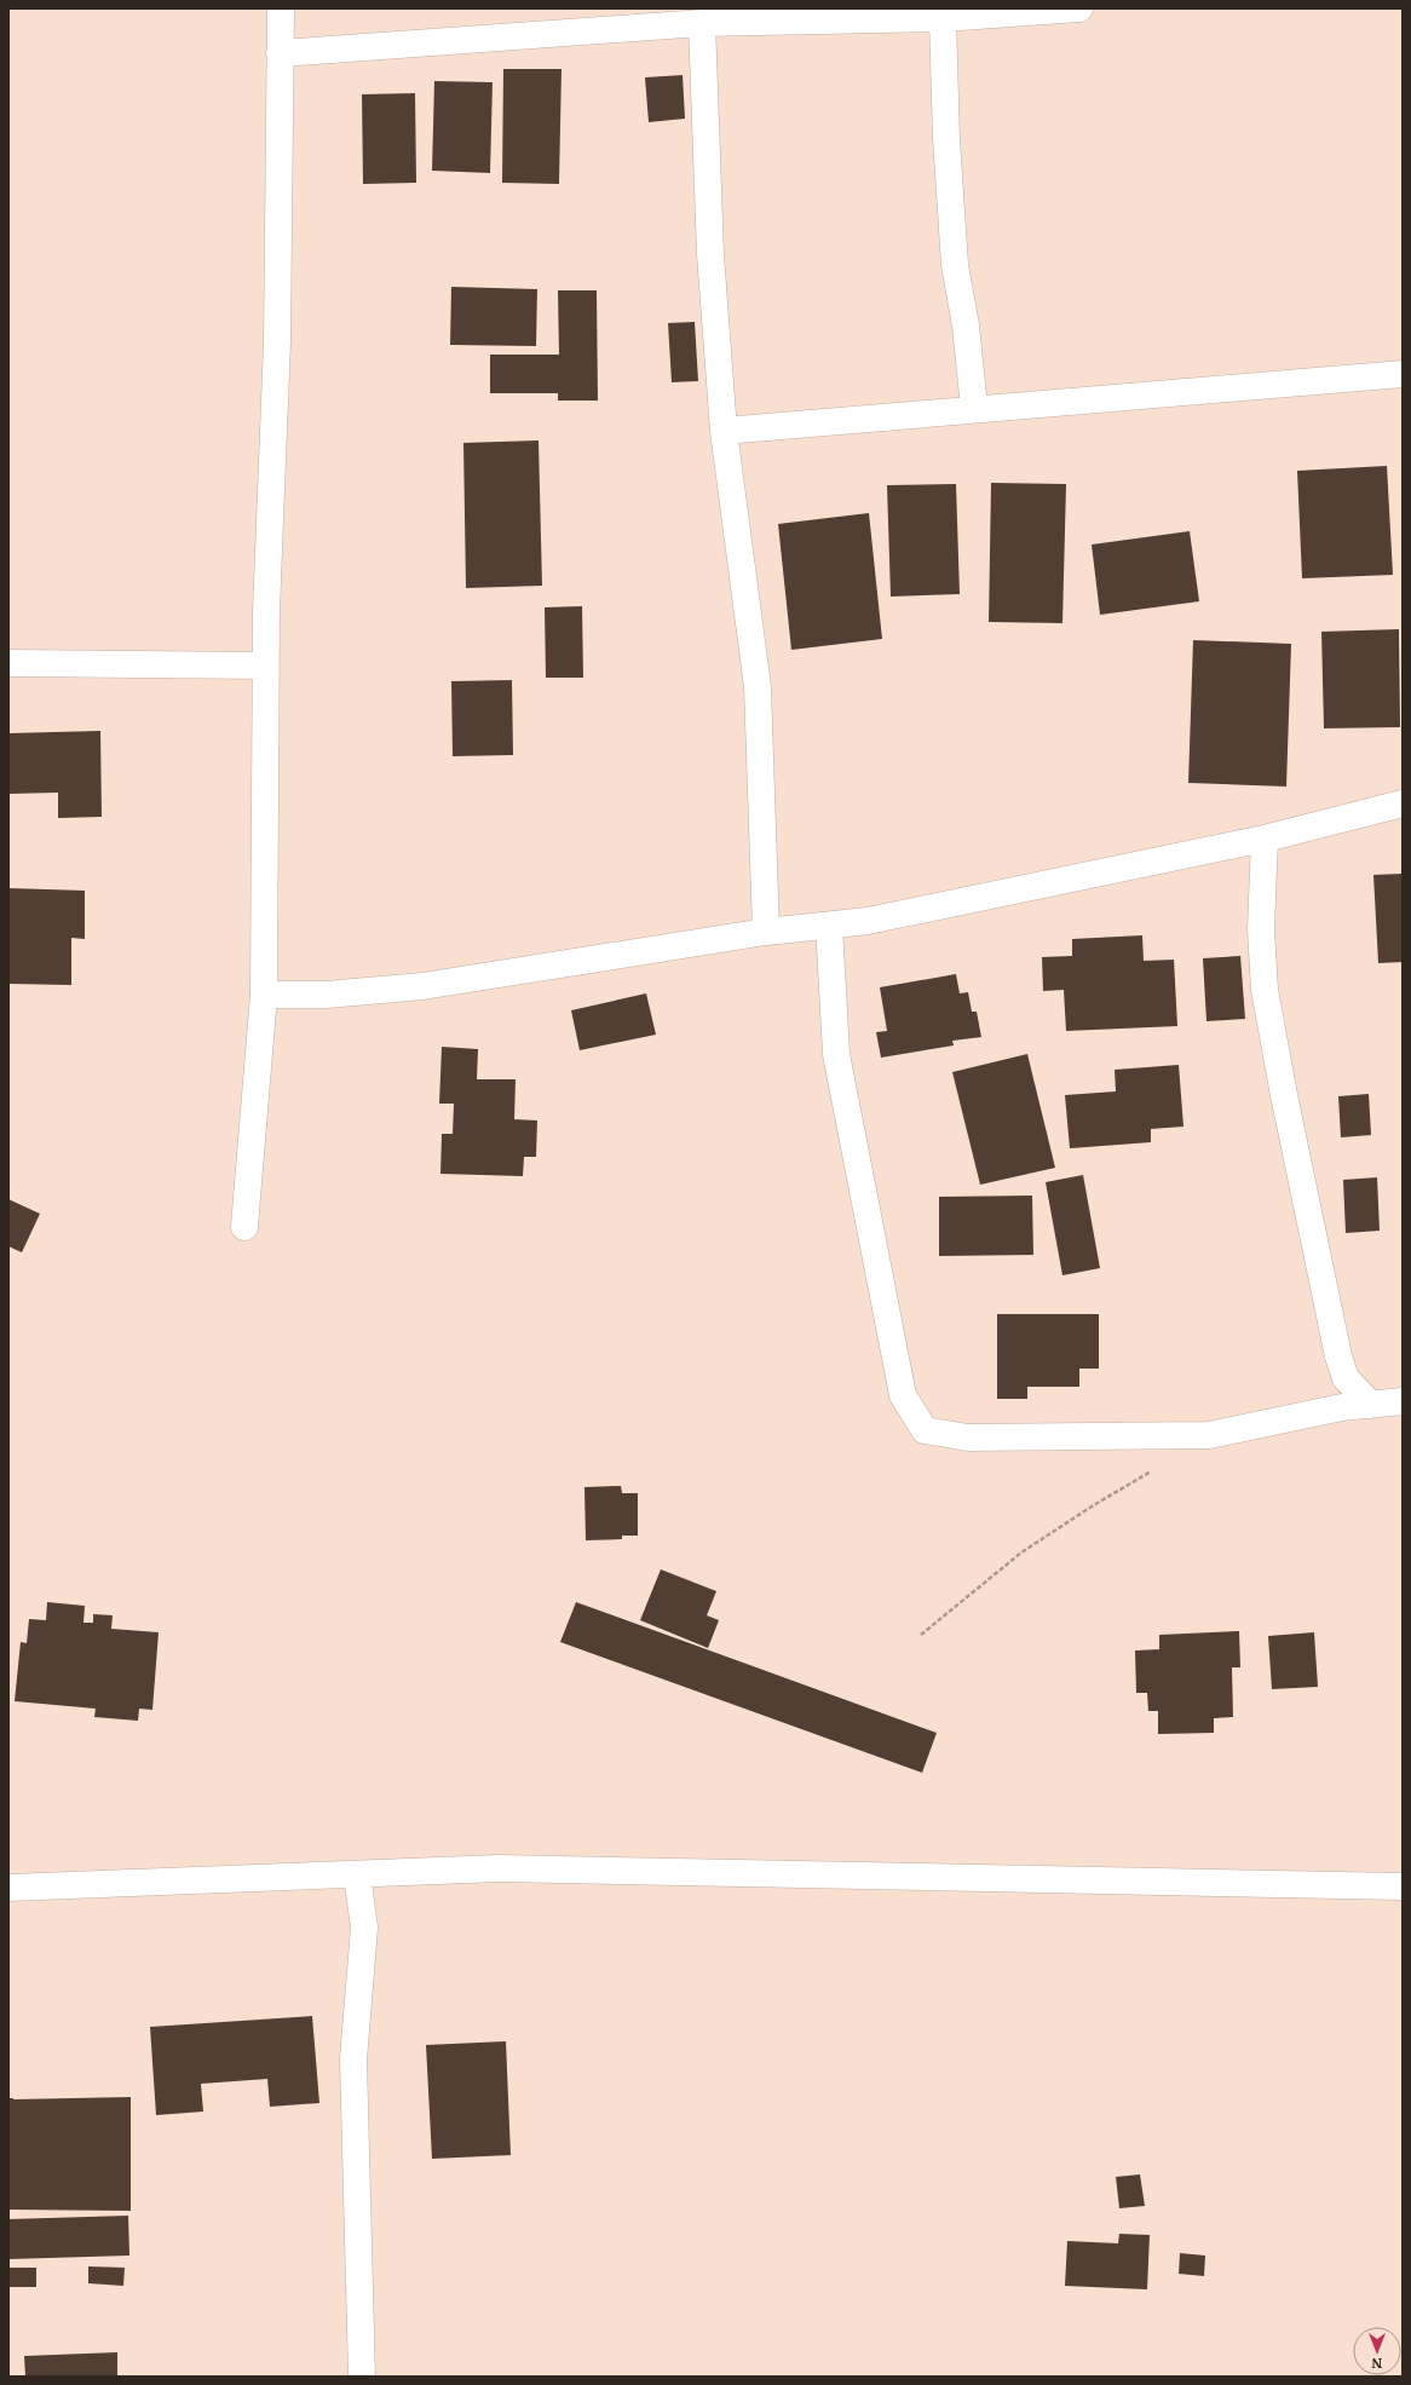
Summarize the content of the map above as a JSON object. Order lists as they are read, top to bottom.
{
  "north": "bottom"
}
